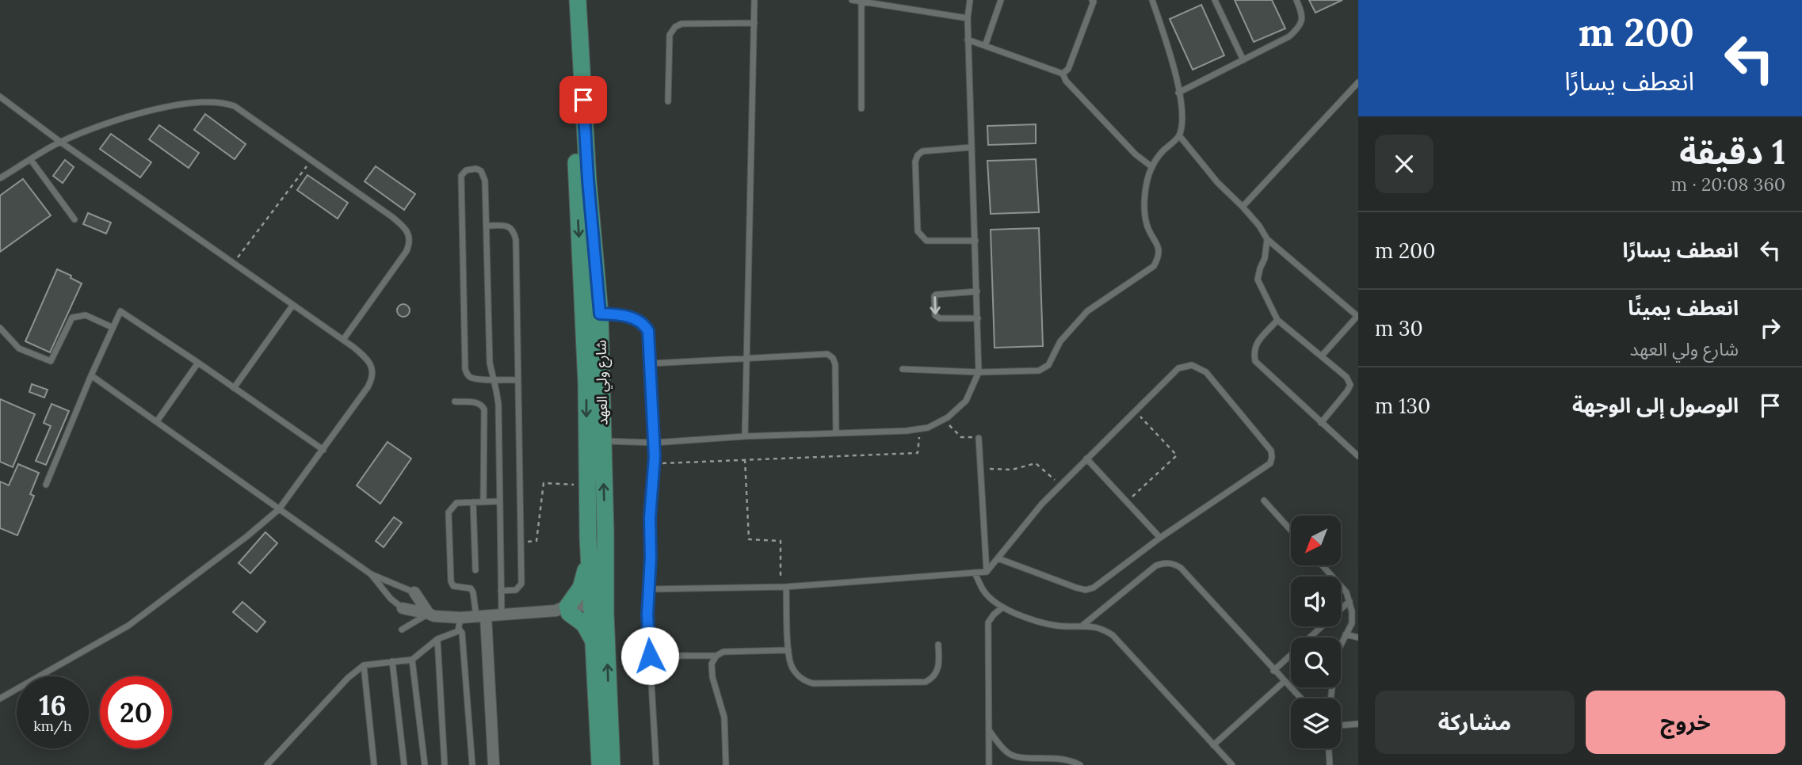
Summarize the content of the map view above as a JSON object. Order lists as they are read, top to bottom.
{
  "streets": {
    "main road": ["شارع ولي العهد"]
  },
  "north": "bottom left",
  "page": {
    "turn": ["200 m", "انعطف يسارًا"],
    "heading": ["1 دقيقة", "360 m · 20:08"],
    "list": [
      {
        "name": "انعطف يسارًا",
        "value": "200 m"
      },
      {
        "name": "انعطف يمينًا",
        "note": "شارع ولي العهد",
        "value": "30 m"
      },
      {
        "name": "الوصول إلى الوجهة",
        "value": "130 m"
      }
    ],
    "speed": "16 km/h",
    "limit": "20",
    "buttons": ["خروج", "مشاركة"]
  }
}
